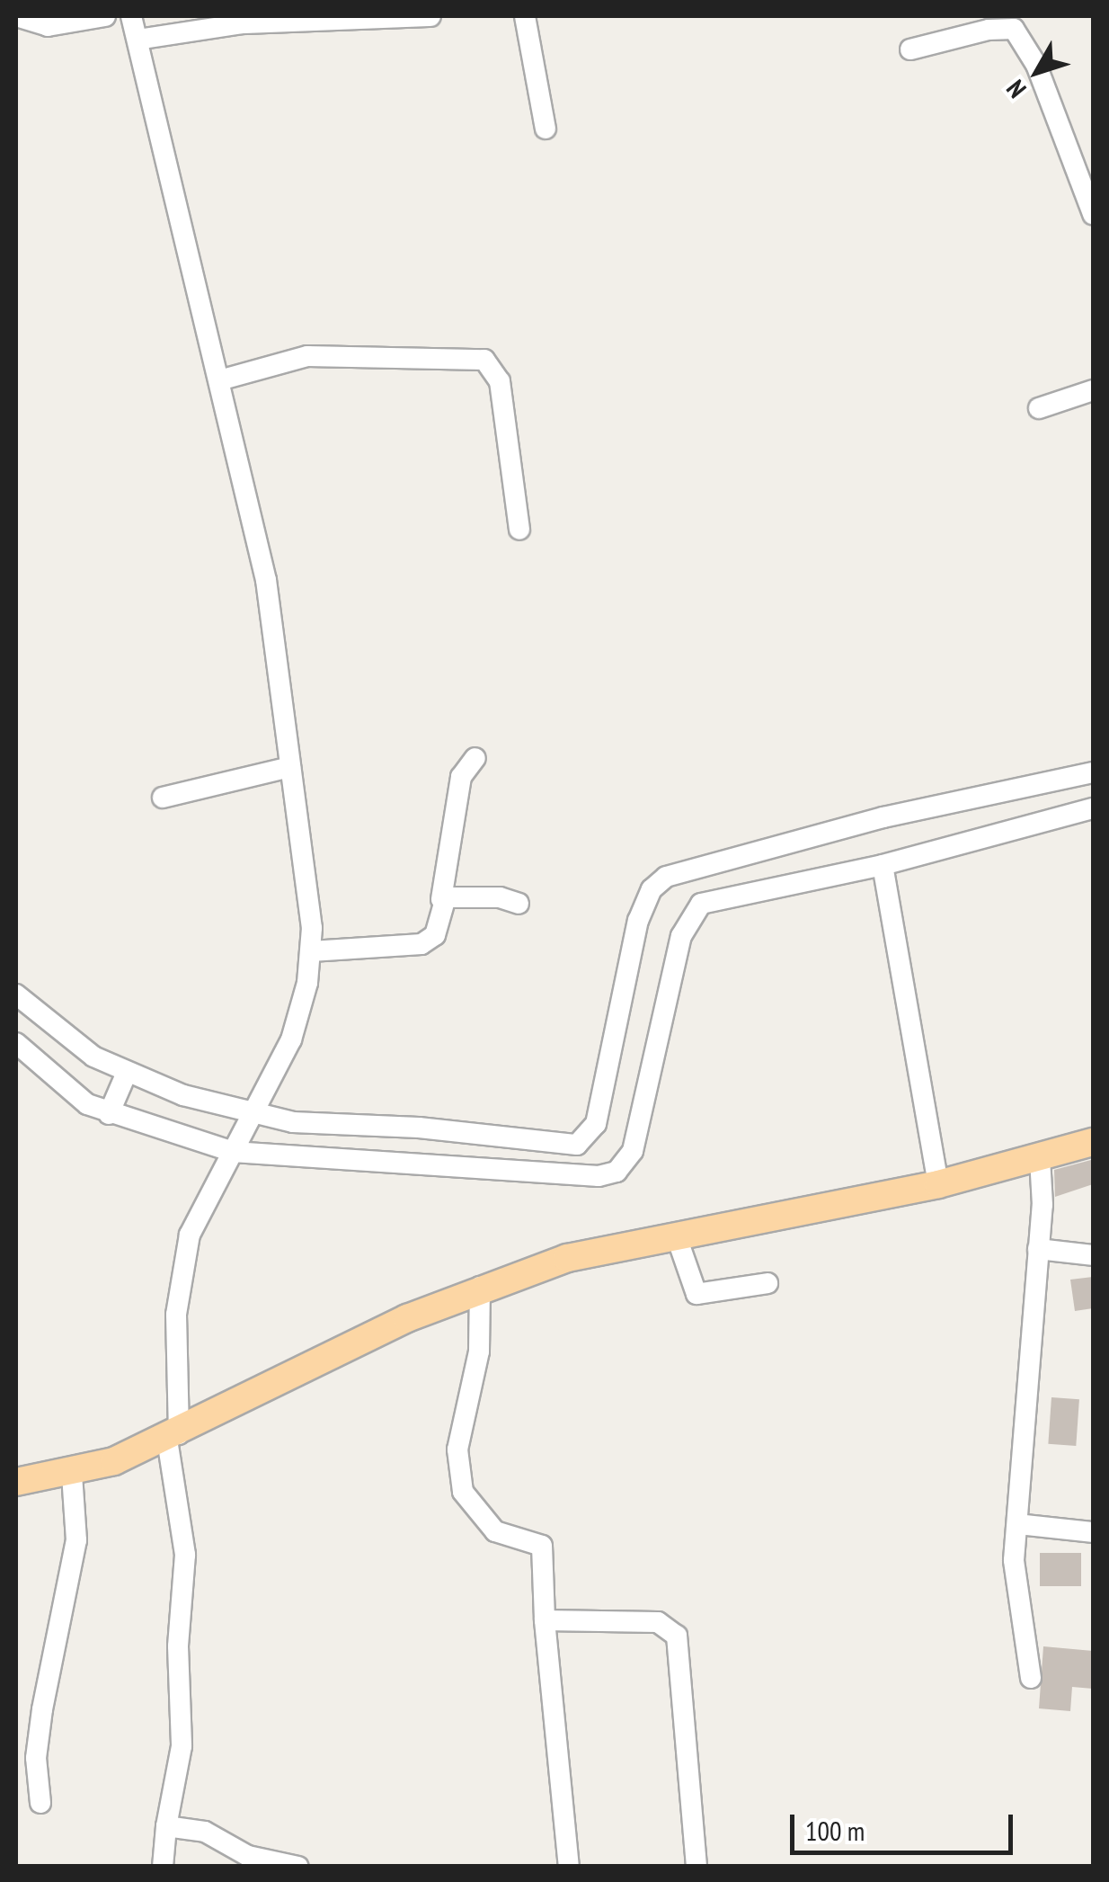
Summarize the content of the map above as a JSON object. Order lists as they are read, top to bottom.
{
  "scale_bar": "100 m",
  "north": "bottom left"
}
